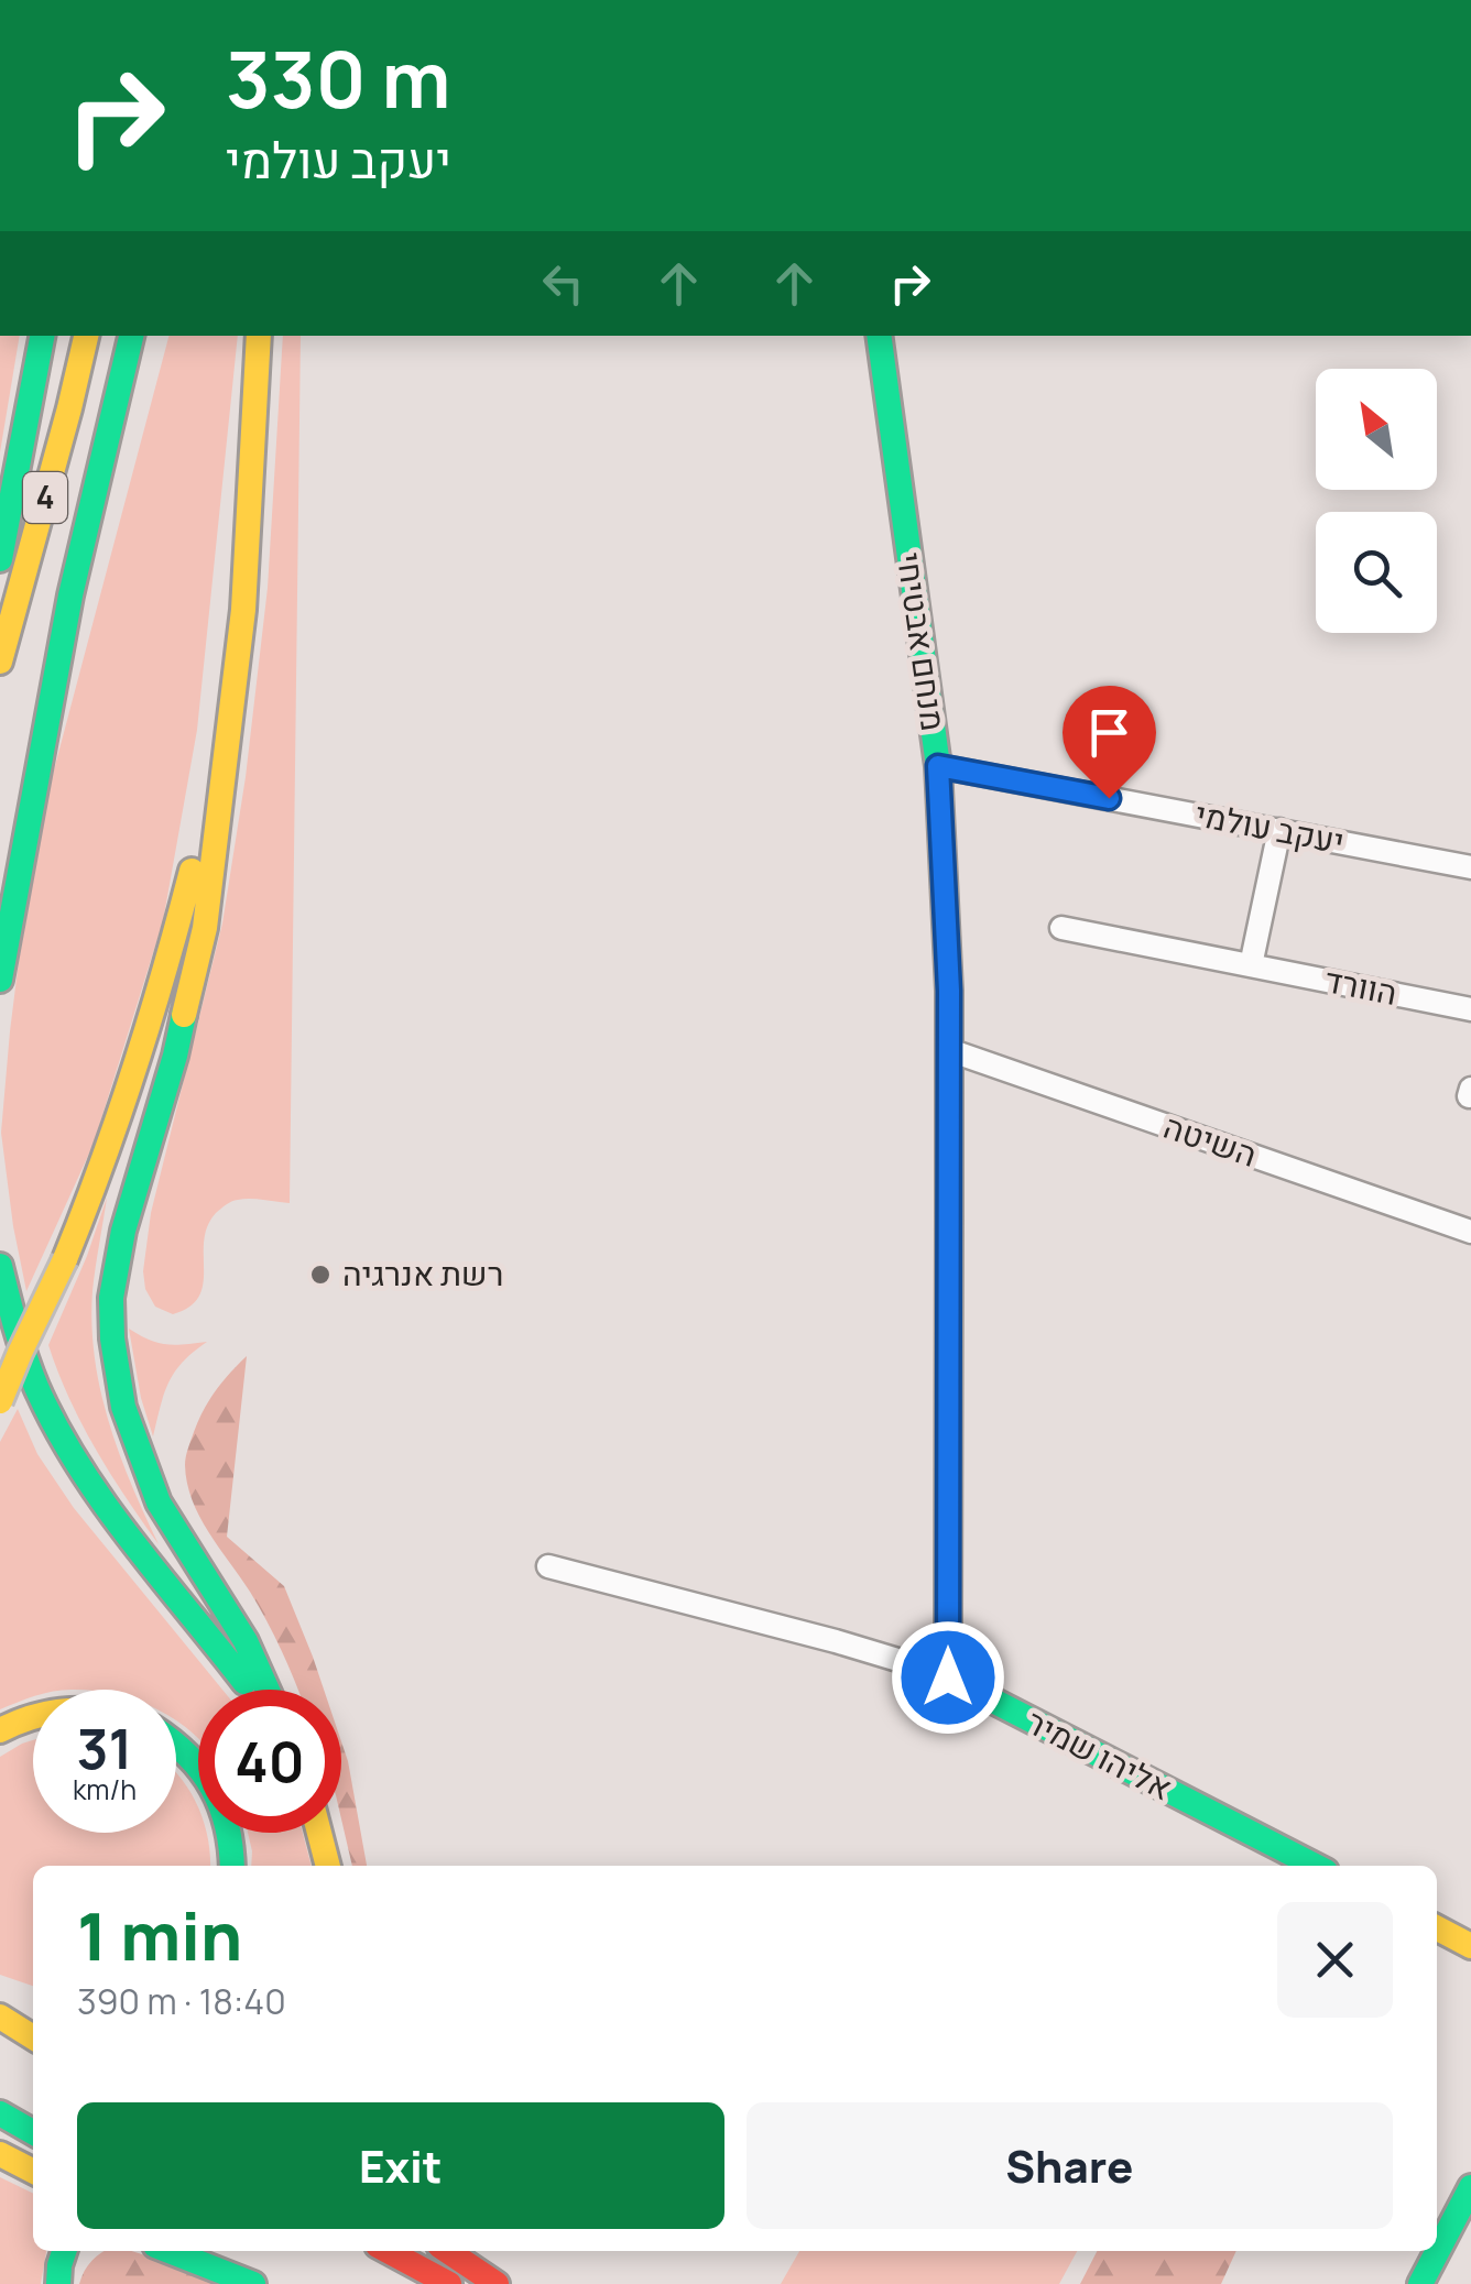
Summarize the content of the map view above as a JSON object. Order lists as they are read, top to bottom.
{
  "streets": {
    "main road": ["4", "מנחם אבטיחי", "אליהו שמיר"],
    "street": ["יעקב עולמי", "הוורד", "השיטה"]
  },
  "crossings": [
    ["מנחם אבטיחי", "יעקב עולמי"],
    ["מנחם אבטיחי", "השיטה"],
    ["מנחם אבטיחי", "אליהו שמיר"]
  ],
  "places": ["רשת אנרגיה"],
  "north": "top left",
  "page": {
    "turn": ["330 m", "יעקב עולמי"],
    "speed": "31 km/h",
    "limit": "40",
    "heading": ["1 min", "390 m · 18:40"],
    "buttons": ["Exit", "Share"]
  }
}
